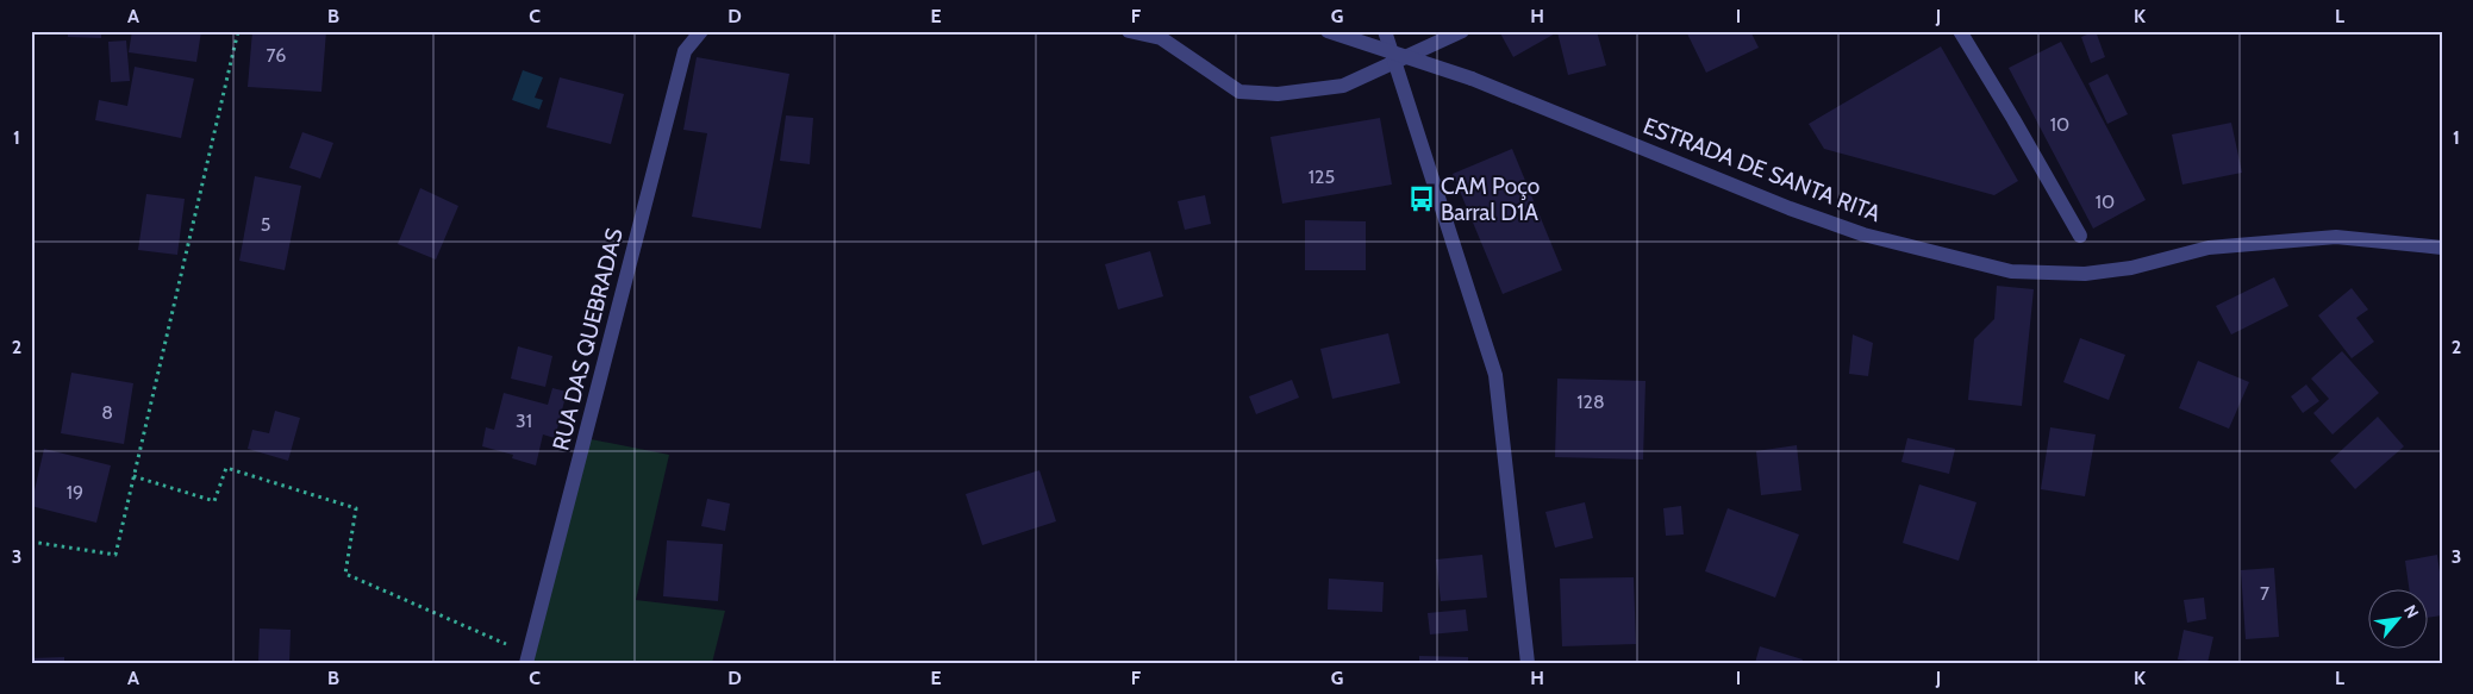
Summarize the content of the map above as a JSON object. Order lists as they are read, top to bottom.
{
  "streets": {
    "street": ["ESTRADA DE SANTA RITA", "RUA DAS QUEBRADAS"]
  },
  "places": {
    "bus stop": ["CAM Poço Barral D1A"]
  },
  "house_numbers": [
    "76",
    "10",
    "125",
    "10",
    "5",
    "128",
    "8",
    "31",
    "19",
    "7"
  ],
  "north": "top right",
  "grid": {
    "columns": [
      "A",
      "B",
      "C",
      "D",
      "E",
      "F",
      "G",
      "H",
      "I",
      "J",
      "K",
      "L"
    ],
    "rows": ["1", "2", "3"]
  }
}
